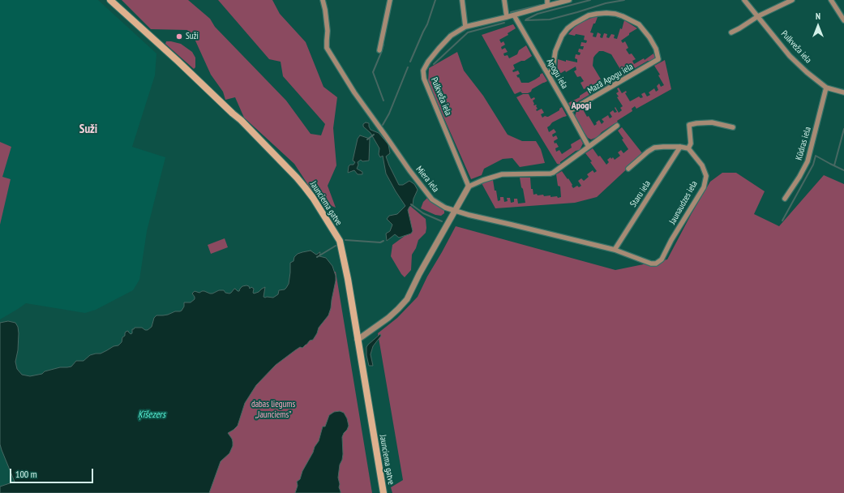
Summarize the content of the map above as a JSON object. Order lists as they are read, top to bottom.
{
  "streets": {
    "main road": ["Jaunciema gatve"],
    "street": [
      "Pulkveža iela",
      "Apogu iela",
      "Mazā Apogu iela",
      "Kūdras iela",
      "Miera iela",
      "Staru iela",
      "Jaunaudzes iela"
    ]
  },
  "crossings": [
    ["Pulkveža iela", "Apogu iela"],
    ["Pulkveža iela", "Kūdras iela"],
    ["Apogu iela", "Mazā Apogu iela"],
    ["Miera iela", "Staru iela"],
    ["Miera iela", "Jaunaudzes iela"]
  ],
  "districts": ["Apogi", "Suži"],
  "water": ["Ķīšezers"],
  "parks": ["dabas liegums „Jaunciems”"],
  "places": ["Suži"],
  "scale_bar": "100 m",
  "north": "top"
}
